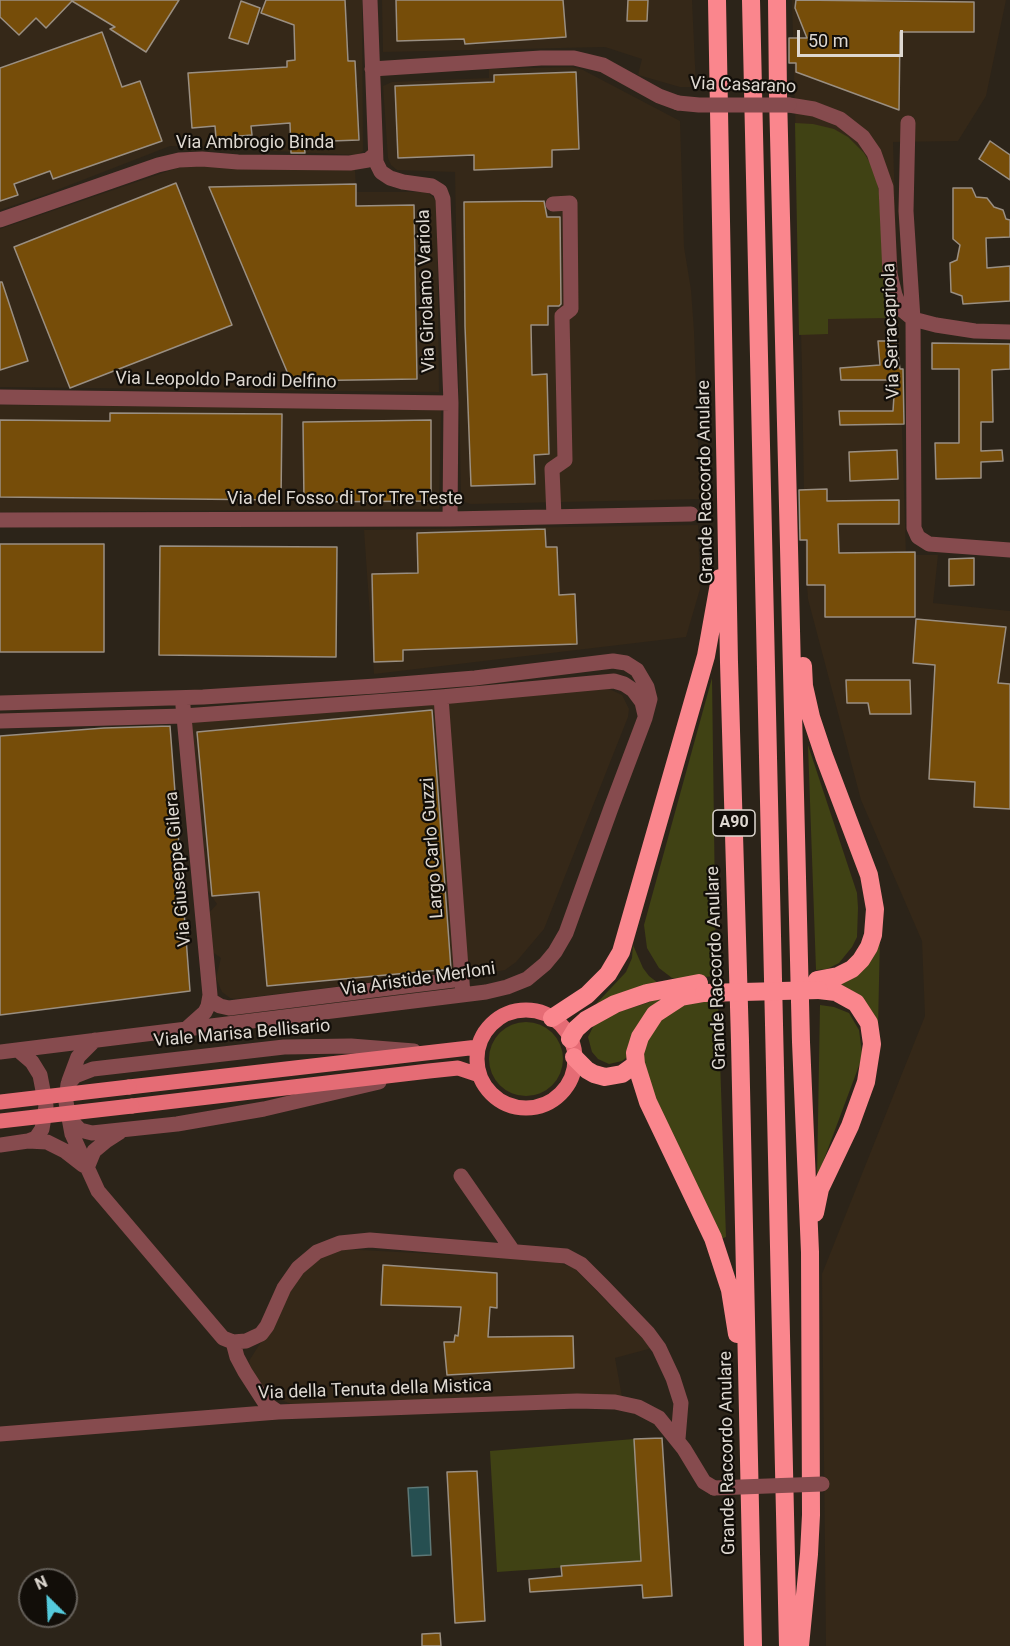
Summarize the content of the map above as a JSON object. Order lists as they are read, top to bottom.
{
  "streets": {
    "highway": ["Grande Raccordo Anulare", "A90"],
    "main road": ["Viale Marisa Bellisario"],
    "street": [
      "Via Casarano",
      "Via Ambrogio Binda",
      "Via Girolamo Variola",
      "Via Serracapriola",
      "Via Leopoldo Parodi Delfino",
      "Via del Fosso di Tor Tre Teste",
      "Largo Carlo Guzzi",
      "Via Giuseppe Gilera",
      "Via Aristide Merloni",
      "Via della Tenuta della Mistica"
    ]
  },
  "crossings": [
    ["Via Casarano", "Via Serracapriola"],
    ["Via Ambrogio Binda", "Via Girolamo Variola"],
    ["Via Girolamo Variola", "Via Leopoldo Parodi Delfino"],
    ["Via Girolamo Variola", "Via del Fosso di Tor Tre Teste"],
    ["Largo Carlo Guzzi", "Via Aristide Merloni"],
    ["Via Giuseppe Gilera", "Via Aristide Merloni"]
  ],
  "scale_bar": "50 m",
  "north": "top left"
}
